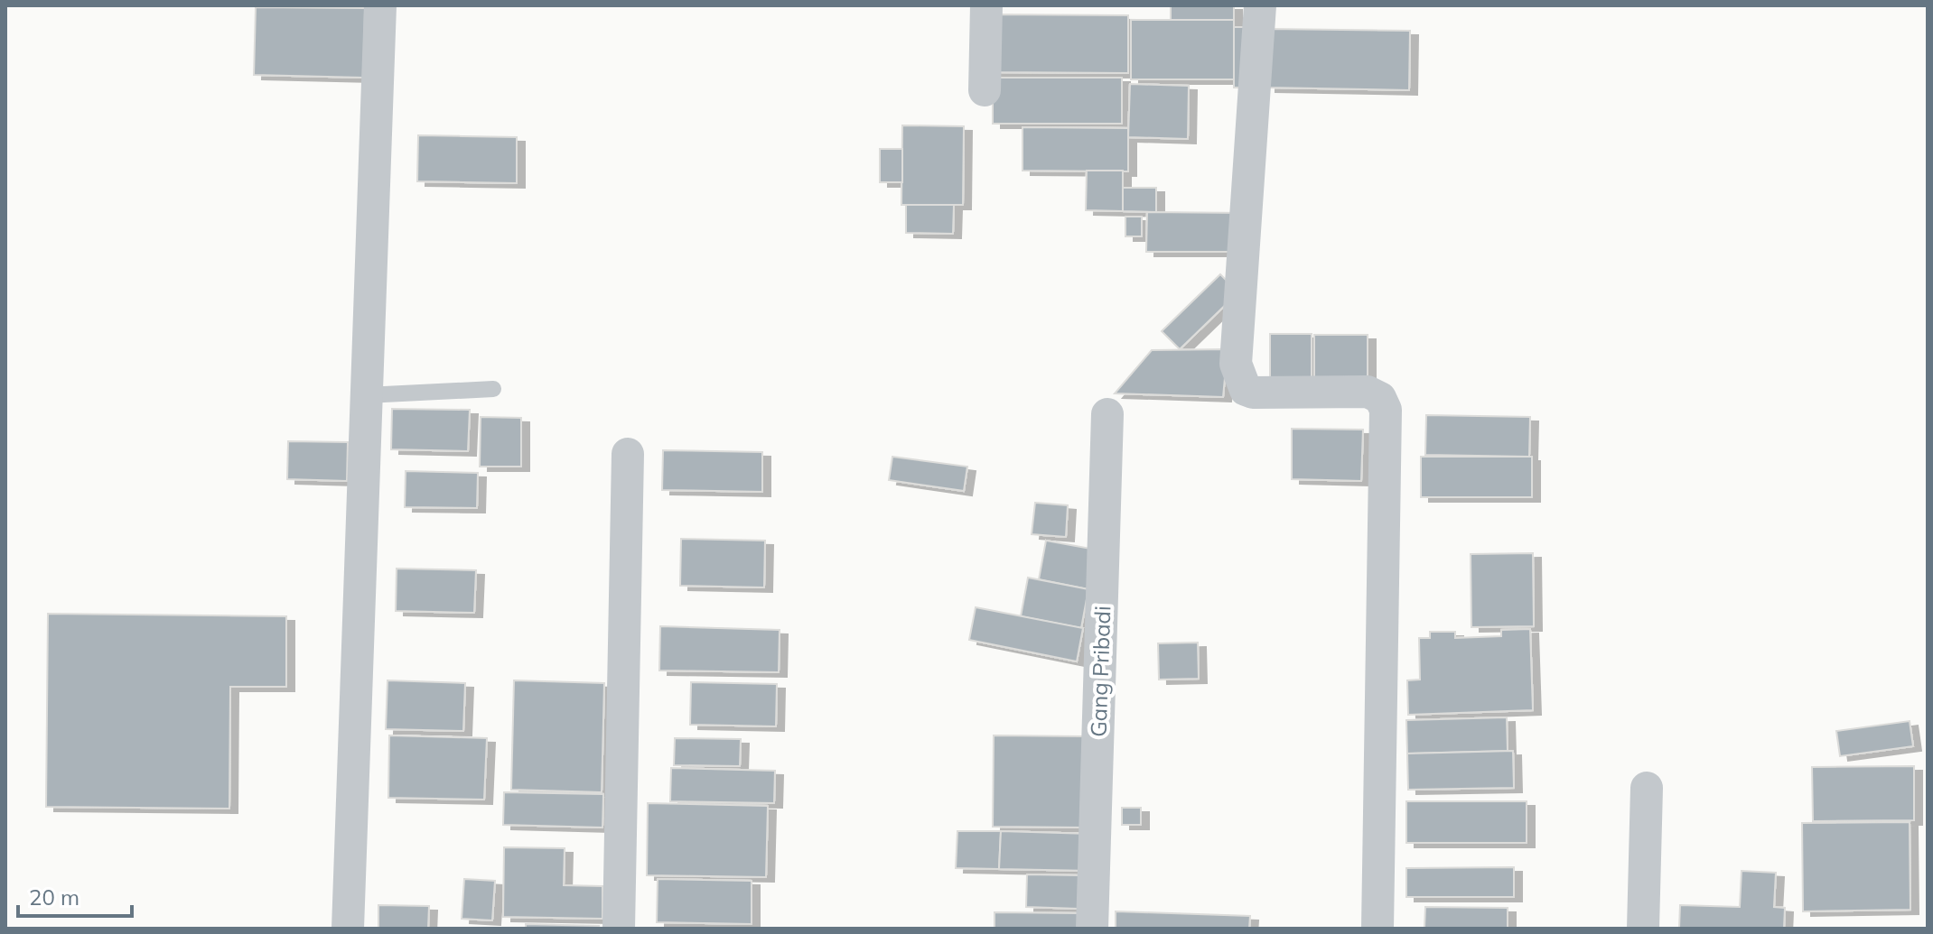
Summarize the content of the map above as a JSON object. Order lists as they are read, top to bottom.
{
  "streets": {
    "street": ["Gang Pribadi"]
  },
  "scale_bar": "20 m"
}
